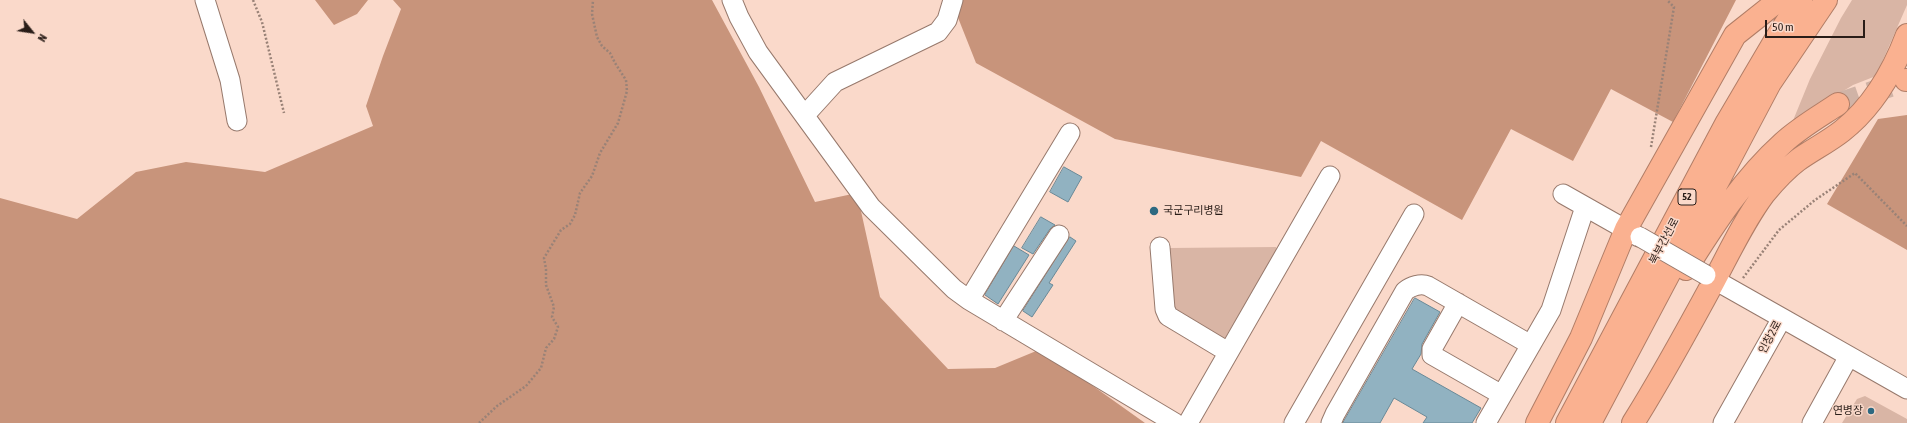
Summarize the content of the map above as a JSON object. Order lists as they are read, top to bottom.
{
  "streets": {
    "highway": ["52", "북부간선로"],
    "street": ["인창2로"]
  },
  "places": ["국군구리병원", "연병장"],
  "scale_bar": "50 m",
  "north": "bottom right"
}
